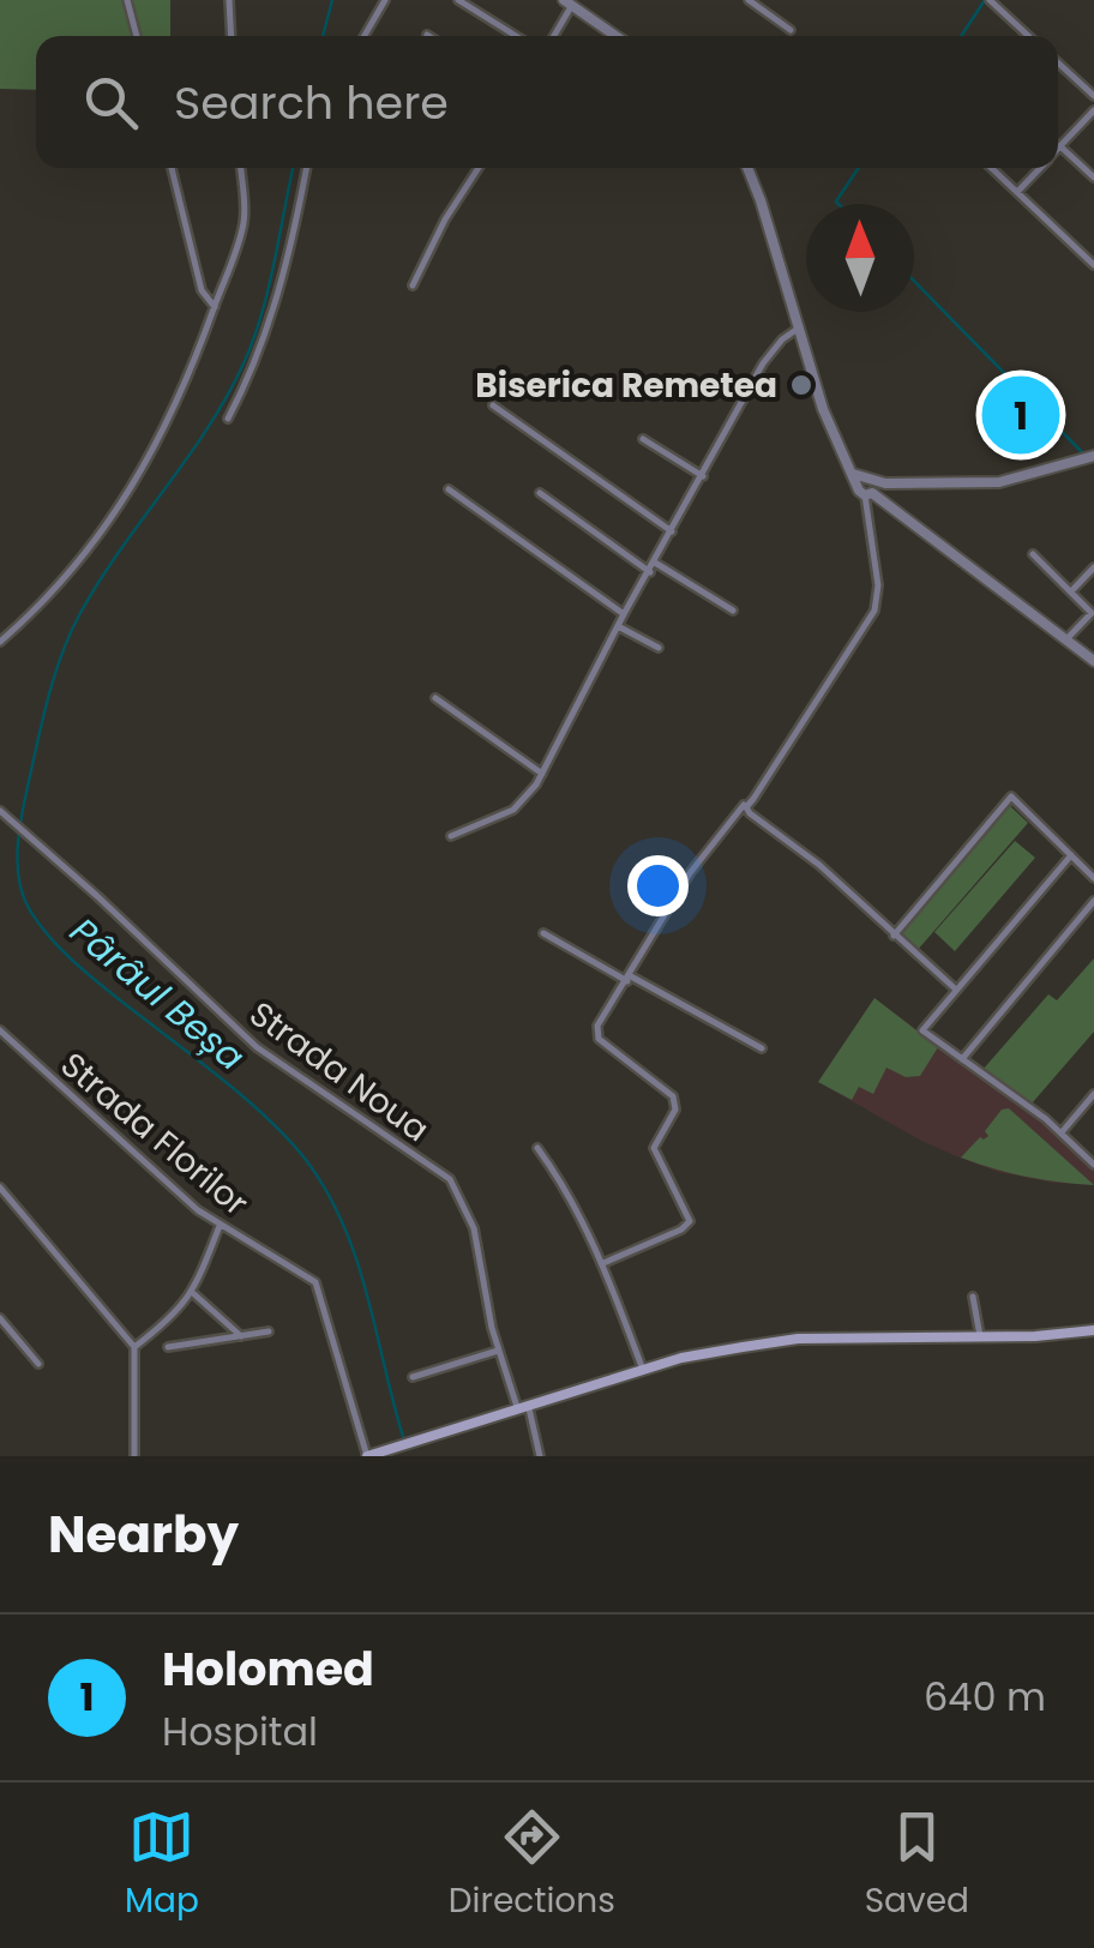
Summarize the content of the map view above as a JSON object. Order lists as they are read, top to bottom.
{
  "streets": {
    "street": ["Strada Noua", "Strada Florilor"]
  },
  "water": ["Pârâul Beșa"],
  "places": ["Biserica Remetea"],
  "north": "top",
  "page": {
    "search": "Search here",
    "pins": "1",
    "heading": "Nearby",
    "list": [
      {
        "mark": "1",
        "name": "Holomed",
        "note": "Hospital",
        "value": "640 m"
      }
    ],
    "nav": ["Map", "Directions", "Saved"]
  }
}
